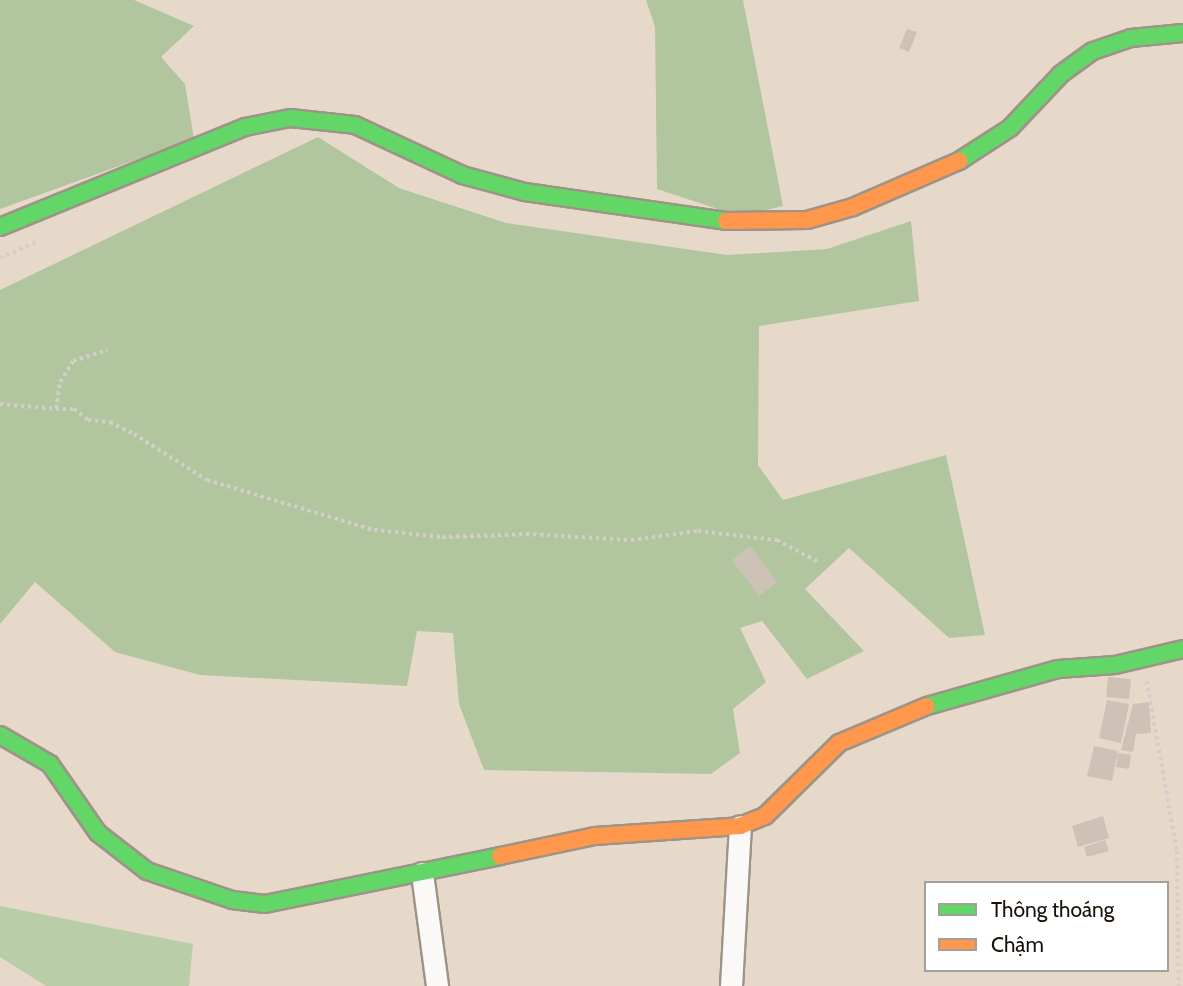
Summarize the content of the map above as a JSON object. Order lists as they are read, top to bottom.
{
  "legend": ["Thông thoáng", "Chậm"]
}
